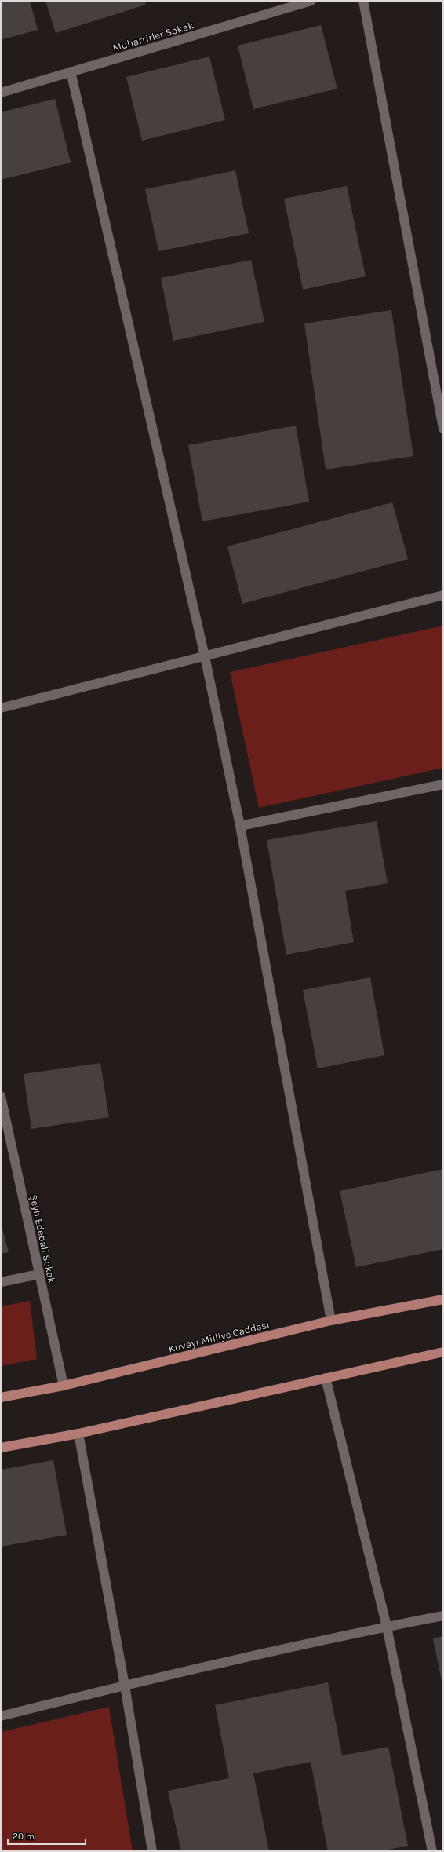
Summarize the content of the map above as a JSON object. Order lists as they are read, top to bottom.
{
  "streets": {
    "main road": ["Kuvayı Milliye Caddesi"],
    "street": ["Muharrirler Sokak", "Şeyh Edebali Sokak"]
  },
  "crossings": [
    ["Şeyh Edebali Sokak", "Kuvayı Milliye Caddesi"]
  ],
  "scale_bar": "20 m"
}
